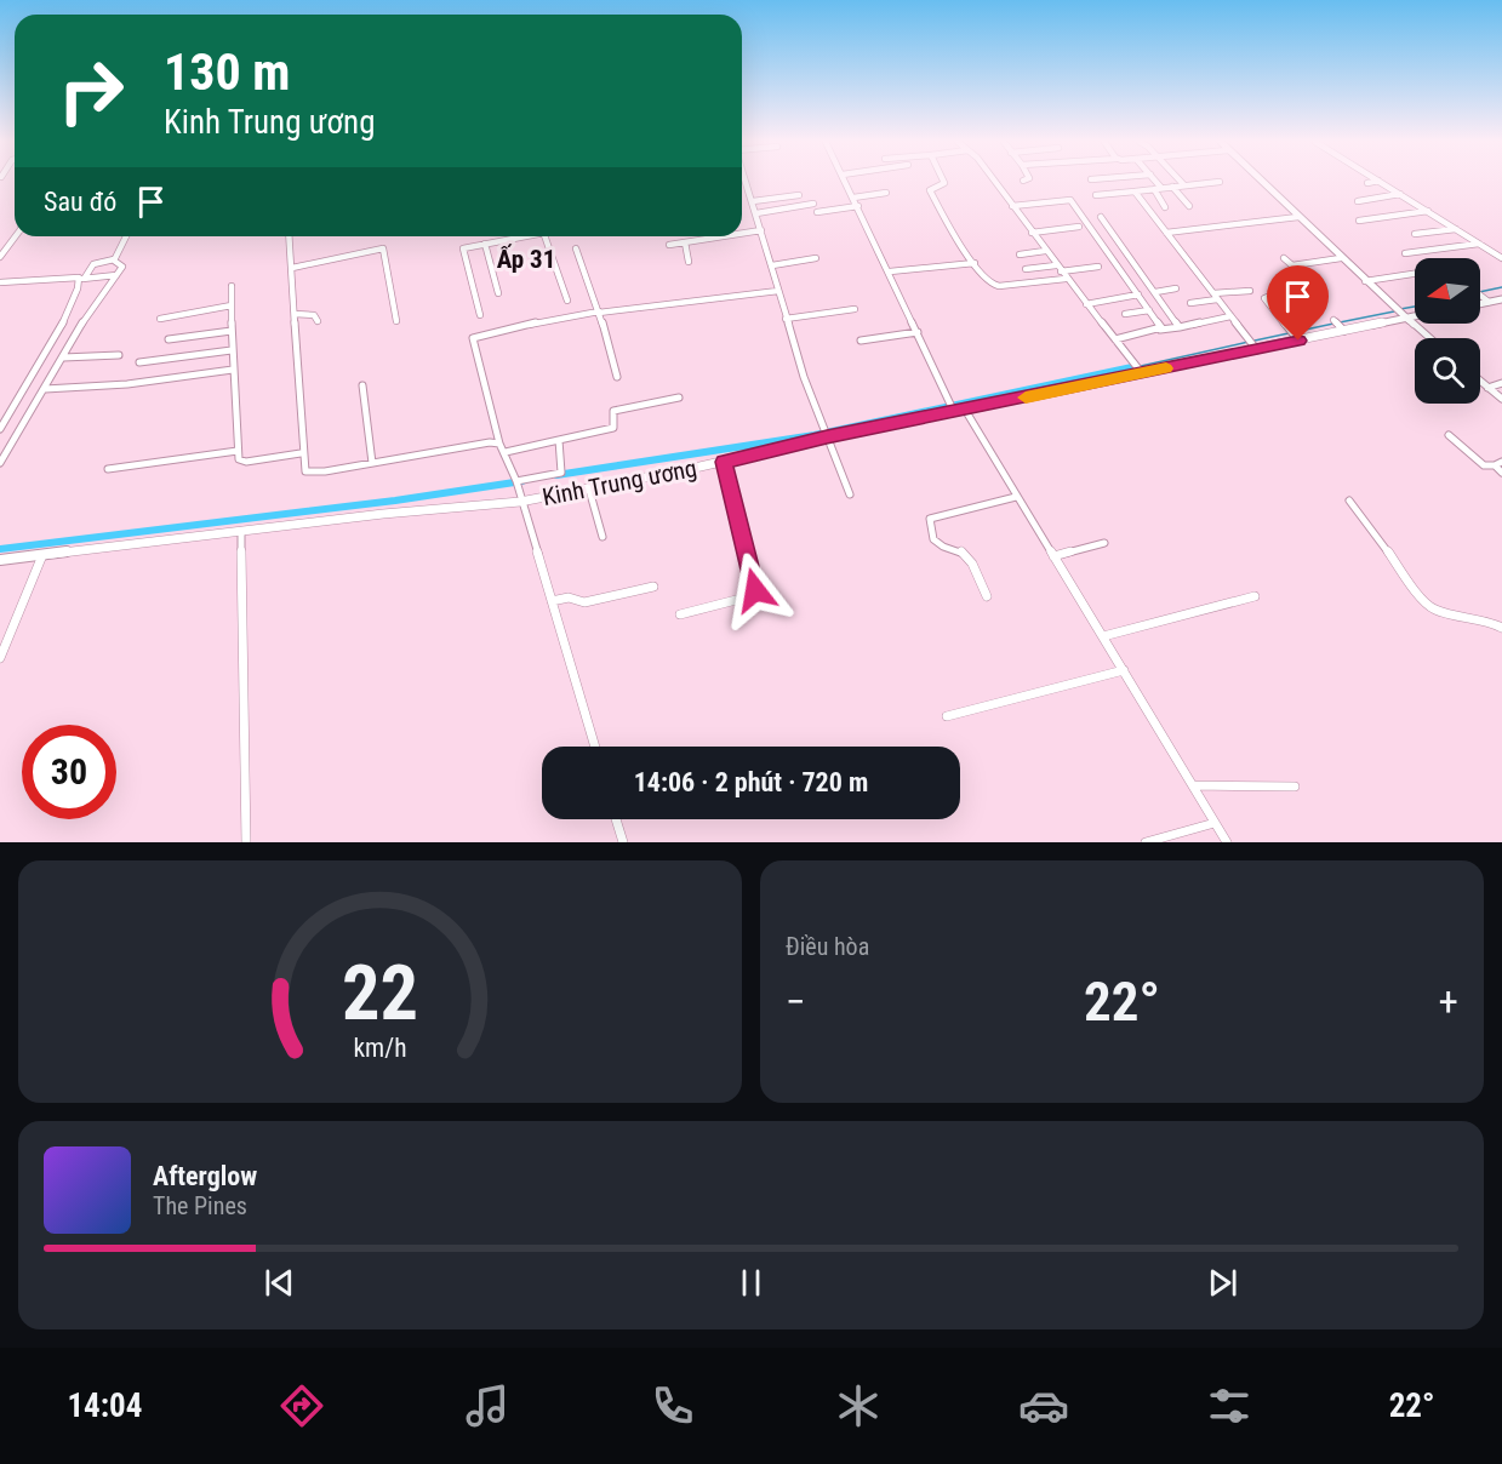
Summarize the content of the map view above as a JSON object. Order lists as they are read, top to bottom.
{
  "streets": {
    "street": ["Kinh Trung ương"]
  },
  "districts": ["Ấp 31"],
  "north": "left",
  "page": {
    "turn": ["130 m", "Kinh Trung ương"],
    "then": "Sau đó",
    "limit": "30",
    "trip": "14:06 · 2 phút · 720 m",
    "tile": "Điều hòa",
    "heat": ["−", "22°", "+"],
    "song": ["Afterglow", "The Pines"],
    "tabs": ["14:04", "22°"],
    "gauge": ["22", "km/h"]
  }
}
